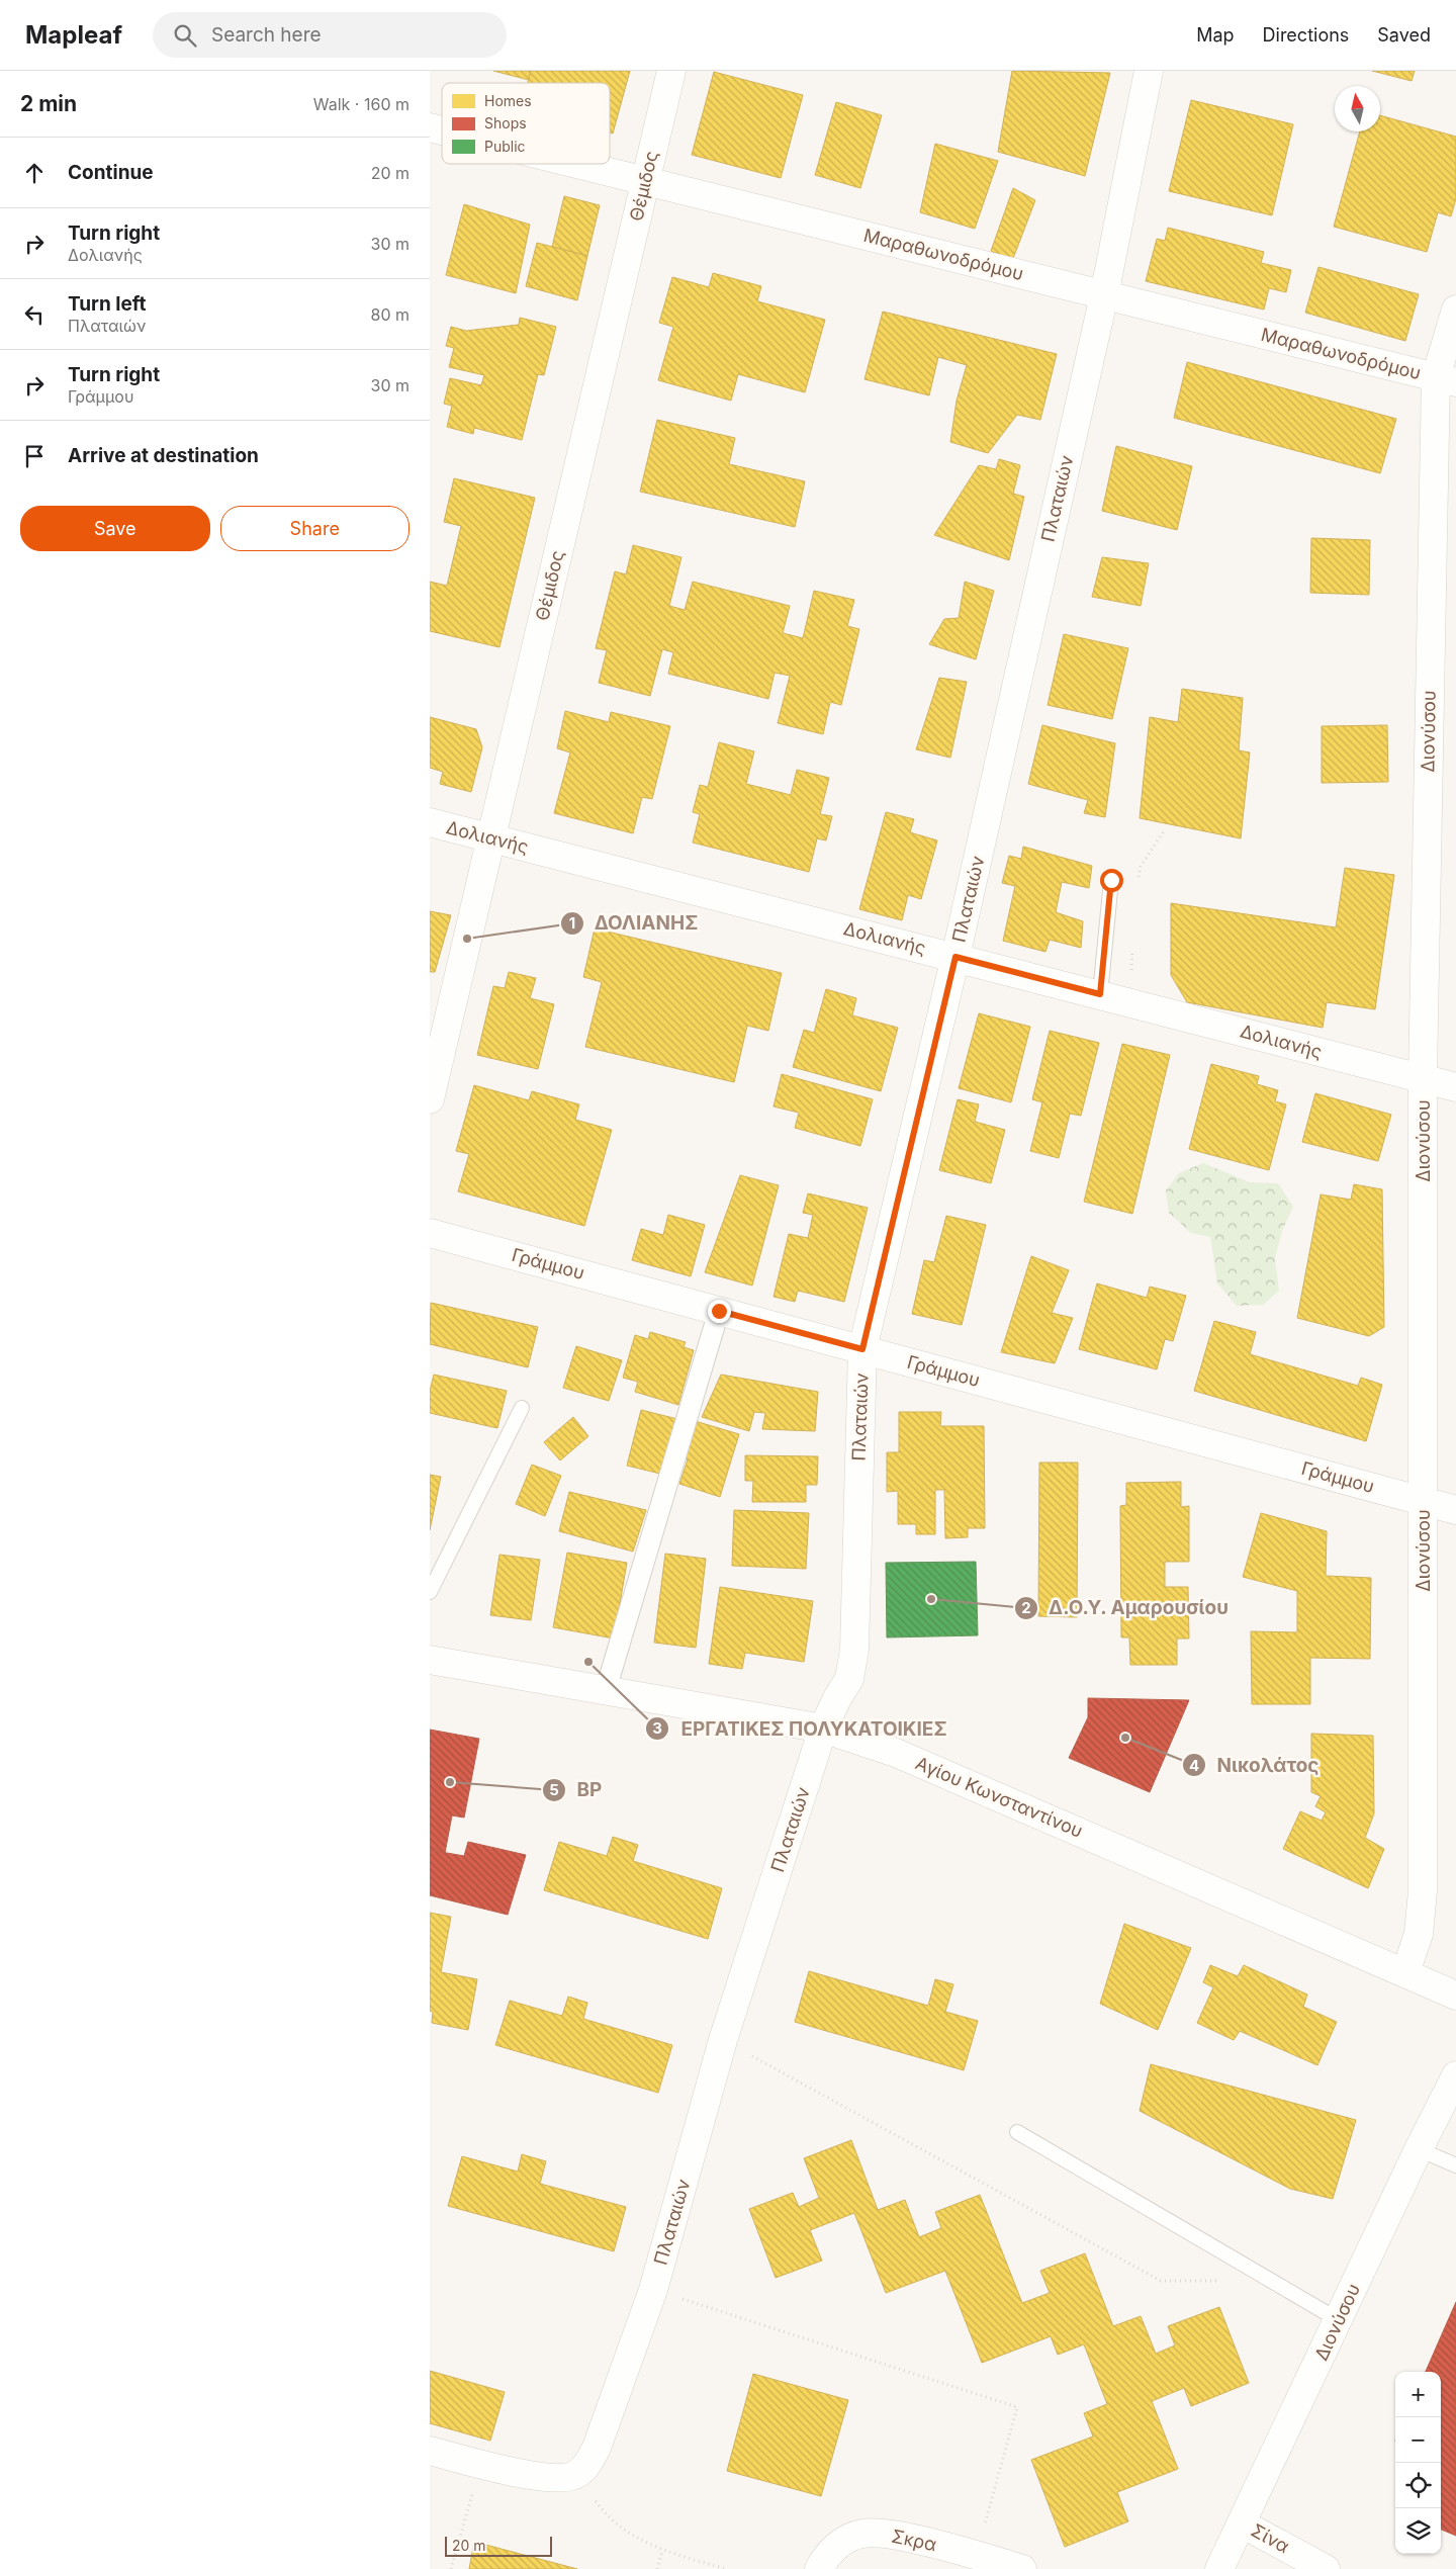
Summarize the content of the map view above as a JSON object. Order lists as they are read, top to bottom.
{
  "streets": {
    "street": [
      "Θέμιδος",
      "Μαραθωνοδρόμου",
      "Πλαταιών",
      "Διονύσου",
      "Δολιανής",
      "Γράμμου",
      "Αγίου Κωνσταντίνου",
      "Σίνα",
      "Σκρα"
    ]
  },
  "crossings": [
    ["Θέμιδος", "Μαραθωνοδρόμου"],
    ["Θέμιδος", "Δολιανής"],
    ["Μαραθωνοδρόμου", "Πλαταιών"],
    ["Μαραθωνοδρόμου", "Διονύσου"],
    ["Πλαταιών", "Δολιανής"],
    ["Πλαταιών", "Γράμμου"],
    ["Πλαταιών", "Αγίου Κωνσταντίνου"],
    ["Διονύσου", "Δολιανής"],
    ["Διονύσου", "Γράμμου"],
    ["Διονύσου", "Αγίου Κωνσταντίνου"],
    ["Διονύσου", "Σίνα"]
  ],
  "places": [
    "ΔΟΛΙΑΝΗΣ",
    "Δ.Ο.Υ. Αμαρουσίου",
    "ΕΡΓΑΤΙΚΕΣ ΠΟΛΥΚΑΤΟΙΚΙΕΣ",
    "Νικολάτος",
    "BP"
  ],
  "legend": ["Homes", "Shops", "Public"],
  "scale_bar": "20 m",
  "north": "top",
  "page": {
    "header": "Mapleaf",
    "search": "Search here",
    "nav": ["Map", "Directions", "Saved"],
    "heading": ["2 min", "Walk · 160 m"],
    "list": [
      ["Continue", "20 m"],
      ["Turn right", "Δολιανής", "30 m"],
      ["Turn left", "Πλαταιών", "80 m"],
      ["Turn right", "Γράμμου", "30 m"],
      "Arrive at destination"
    ],
    "buttons": ["Save", "Share"],
    "map_buttons": ["+", "−"],
    "scale": "20 m"
  }
}
